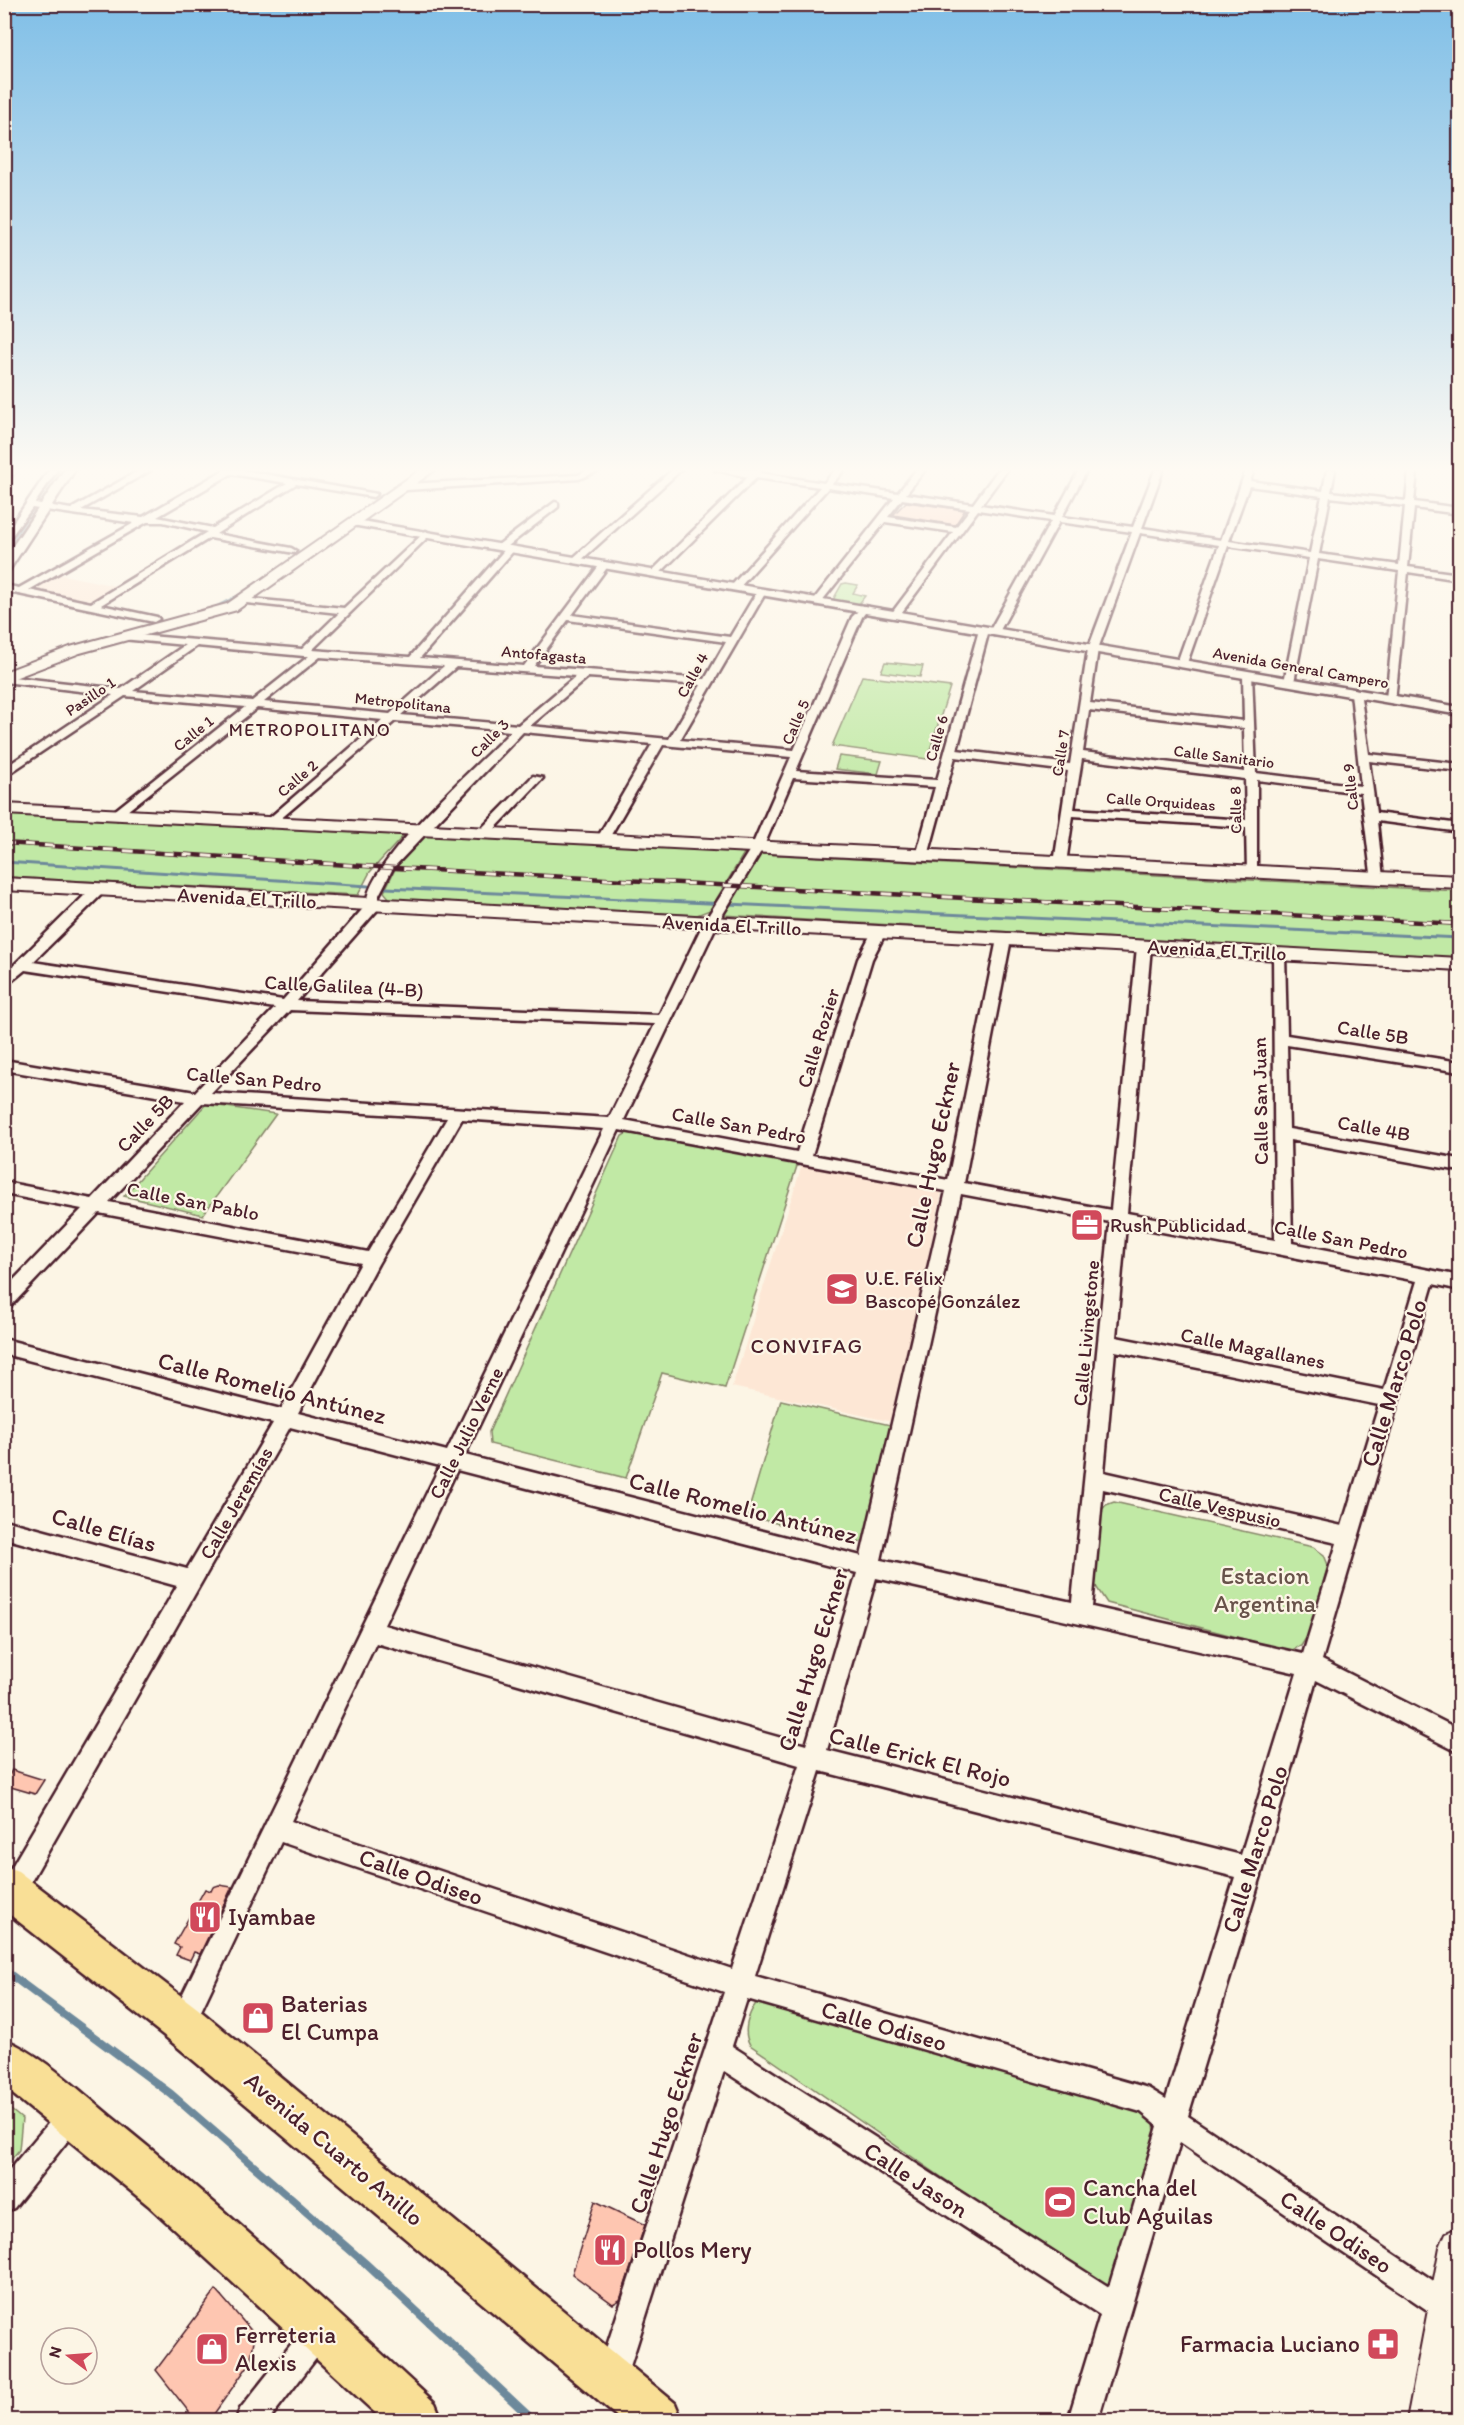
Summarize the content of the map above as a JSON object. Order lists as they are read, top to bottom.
{
  "streets": {
    "highway": ["Avenida Cuarto Anillo"],
    "main road": ["Avenida El Trillo"],
    "street": [
      "Antofagasta",
      "Avenida General Campero",
      "Calle 4",
      "Pasillo 1",
      "Metropolitana",
      "Calle 5",
      "Calle 1",
      "Calle 3",
      "Calle 6",
      "Calle 7",
      "Calle Sanitario",
      "Calle 2",
      "Calle 9",
      "Calle Orquideas",
      "Calle 8",
      "Calle Galilea (4-B)",
      "Calle 5B",
      "Calle Rozier",
      "Calle San Pedro",
      "Calle San Juan",
      "Calle 4B",
      "Calle Hugo Eckner",
      "Calle San Pablo",
      "Calle Livingstone",
      "Calle Magallanes",
      "Calle Marco Polo",
      "Calle Romelio Antúnez",
      "Calle Julio Verne",
      "Calle Jeremías",
      "Calle Vespusio",
      "Calle Elías",
      "Calle Erick El Rojo",
      "Calle Odiseo",
      "Calle Jason"
    ]
  },
  "crossings": [
    ["Antofagasta", "Calle 4"],
    ["Antofagasta", "Pasillo 1"],
    ["Antofagasta", "Calle 1"],
    ["Antofagasta", "Calle 3"],
    ["Antofagasta", "Calle 2"],
    ["Avenida General Campero", "Calle 4"],
    ["Avenida General Campero", "Calle 5"],
    ["Avenida General Campero", "Calle 6"],
    ["Avenida General Campero", "Calle 7"],
    ["Avenida General Campero", "Calle 9"],
    ["Avenida General Campero", "Calle 8"],
    ["Calle 4", "Metropolitana"],
    ["Pasillo 1", "Metropolitana"],
    ["Metropolitana", "Calle 5"],
    ["Metropolitana", "Calle 1"],
    ["Metropolitana", "Calle 3"],
    ["Metropolitana", "Calle 2"],
    ["Calle 5", "Calle Julio Verne"],
    ["Calle 3", "Calle 5B"],
    ["Calle 7", "Calle Sanitario"],
    ["Calle 7", "Calle Orquideas"],
    ["Calle Sanitario", "Calle 9"],
    ["Calle Sanitario", "Calle 8"],
    ["Calle Orquideas", "Calle 8"],
    ["Avenida El Trillo", "Calle 5B"],
    ["Avenida El Trillo", "Calle Rozier"],
    ["Avenida El Trillo", "Calle San Juan"],
    ["Avenida El Trillo", "Calle Hugo Eckner"],
    ["Avenida El Trillo", "Calle Livingstone"],
    ["Avenida El Trillo", "Calle Julio Verne"],
    ["Calle Galilea (4-B)", "Calle 5B"],
    ["Calle Galilea (4-B)", "Calle Julio Verne"],
    ["Calle 5B", "Calle San Pedro"],
    ["Calle 5B", "Calle San Juan"],
    ["Calle 5B", "Calle San Pablo"],
    ["Calle Rozier", "Calle San Pedro"],
    ["Calle San Pedro", "Calle San Juan"],
    ["Calle San Pedro", "Calle Hugo Eckner"],
    ["Calle San Pedro", "Calle Livingstone"],
    ["Calle San Pedro", "Calle Marco Polo"],
    ["Calle San Pedro", "Calle Julio Verne"],
    ["Calle San Pedro", "Calle Jeremías"],
    ["Calle San Juan", "Calle 4B"],
    ["Calle Hugo Eckner", "Calle Romelio Antúnez"],
    ["Calle Hugo Eckner", "Calle Erick El Rojo"],
    ["Calle Hugo Eckner", "Calle Odiseo"],
    ["Calle Hugo Eckner", "Avenida Cuarto Anillo"],
    ["Calle Hugo Eckner", "Calle Jason"],
    ["Calle San Pablo", "Calle Jeremías"],
    ["Calle Livingstone", "Calle Magallanes"],
    ["Calle Livingstone", "Calle Romelio Antúnez"],
    ["Calle Livingstone", "Calle Vespusio"],
    ["Calle Magallanes", "Calle Marco Polo"],
    ["Calle Marco Polo", "Calle Romelio Antúnez"],
    ["Calle Marco Polo", "Calle Vespusio"],
    ["Calle Marco Polo", "Calle Erick El Rojo"],
    ["Calle Marco Polo", "Calle Odiseo"],
    ["Calle Marco Polo", "Calle Jason"],
    ["Calle Romelio Antúnez", "Calle Julio Verne"],
    ["Calle Romelio Antúnez", "Calle Jeremías"],
    ["Calle Julio Verne", "Calle Erick El Rojo"],
    ["Calle Julio Verne", "Calle Odiseo"],
    ["Calle Julio Verne", "Avenida Cuarto Anillo"],
    ["Calle Jeremías", "Calle Elías"],
    ["Calle Jeremías", "Avenida Cuarto Anillo"]
  ],
  "districts": ["METROPOLITANO", "CONVIFAG"],
  "parks": ["Estacion Argentina"],
  "places": {
    "office": ["Rush Publicidad"],
    "school or university": ["U.E. Félix Bascopé González"],
    "restaurant": ["Iyambae", "Pollos Mery"],
    "shop": ["Baterias El Cumpa", "Ferreteria Alexis"],
    "sports": ["Cancha del Club Aguilas"],
    "pharmacy": ["Farmacia Luciano"]
  },
  "north": "left"
}
